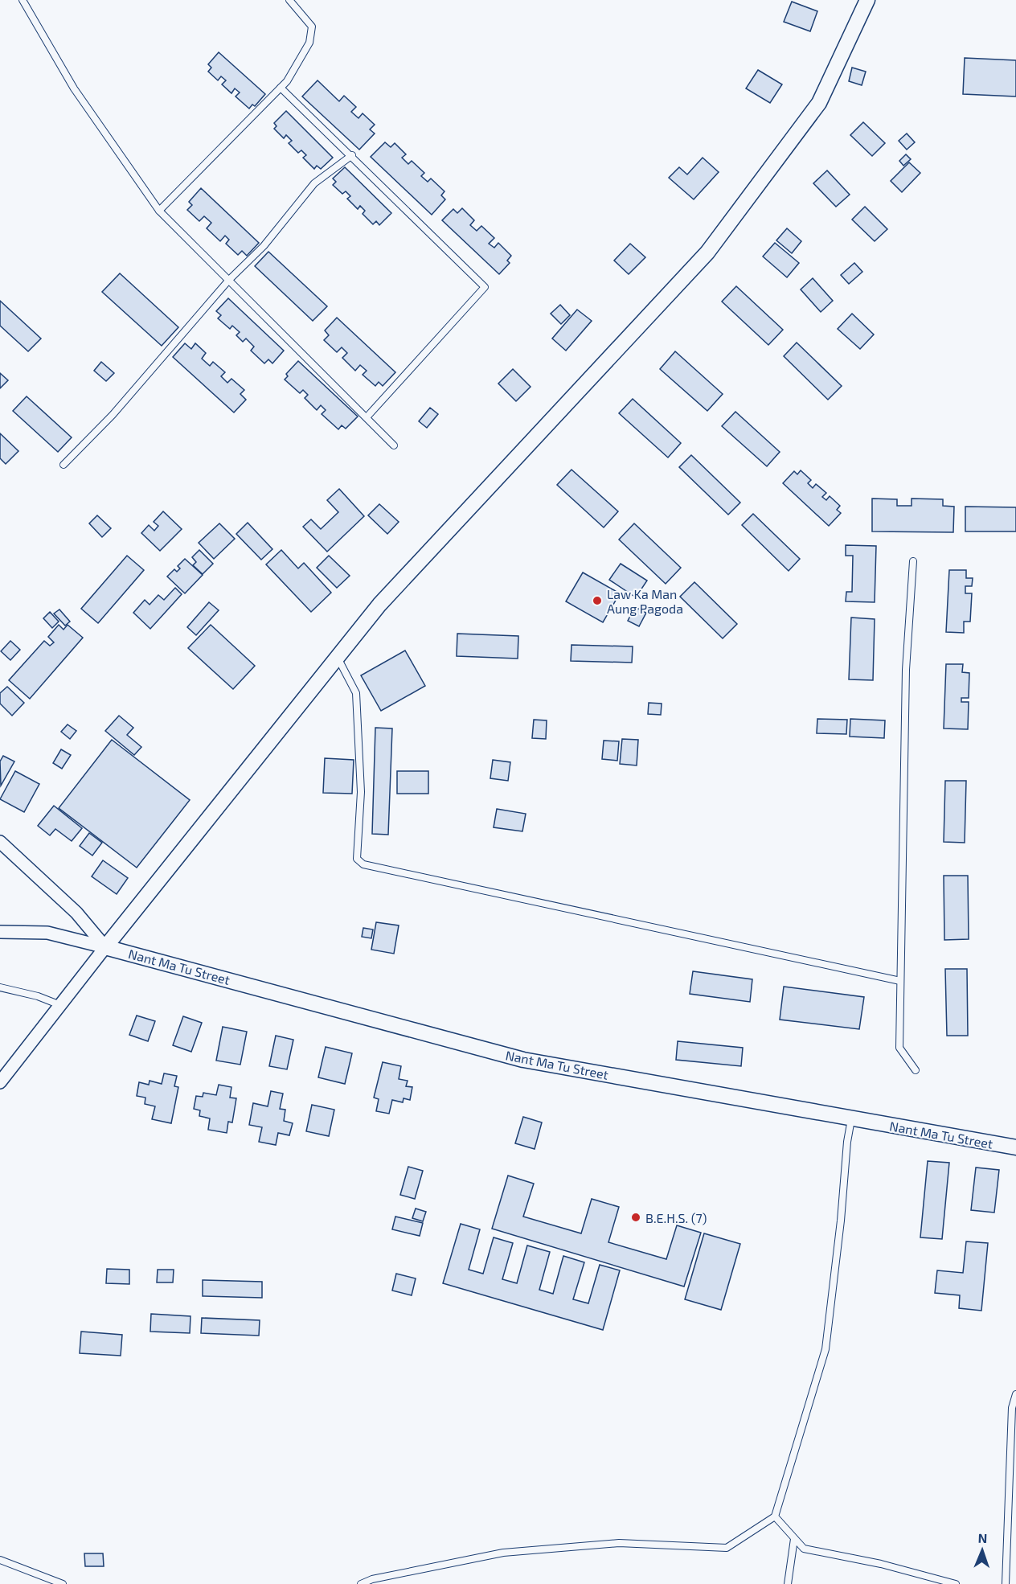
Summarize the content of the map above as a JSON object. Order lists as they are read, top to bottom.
{
  "streets": {
    "street": ["Nant Ma Tu Street"]
  },
  "places": ["Law Ka Man Aung Pagoda", "B.E.H.S. (7)"],
  "north": "top"
}
